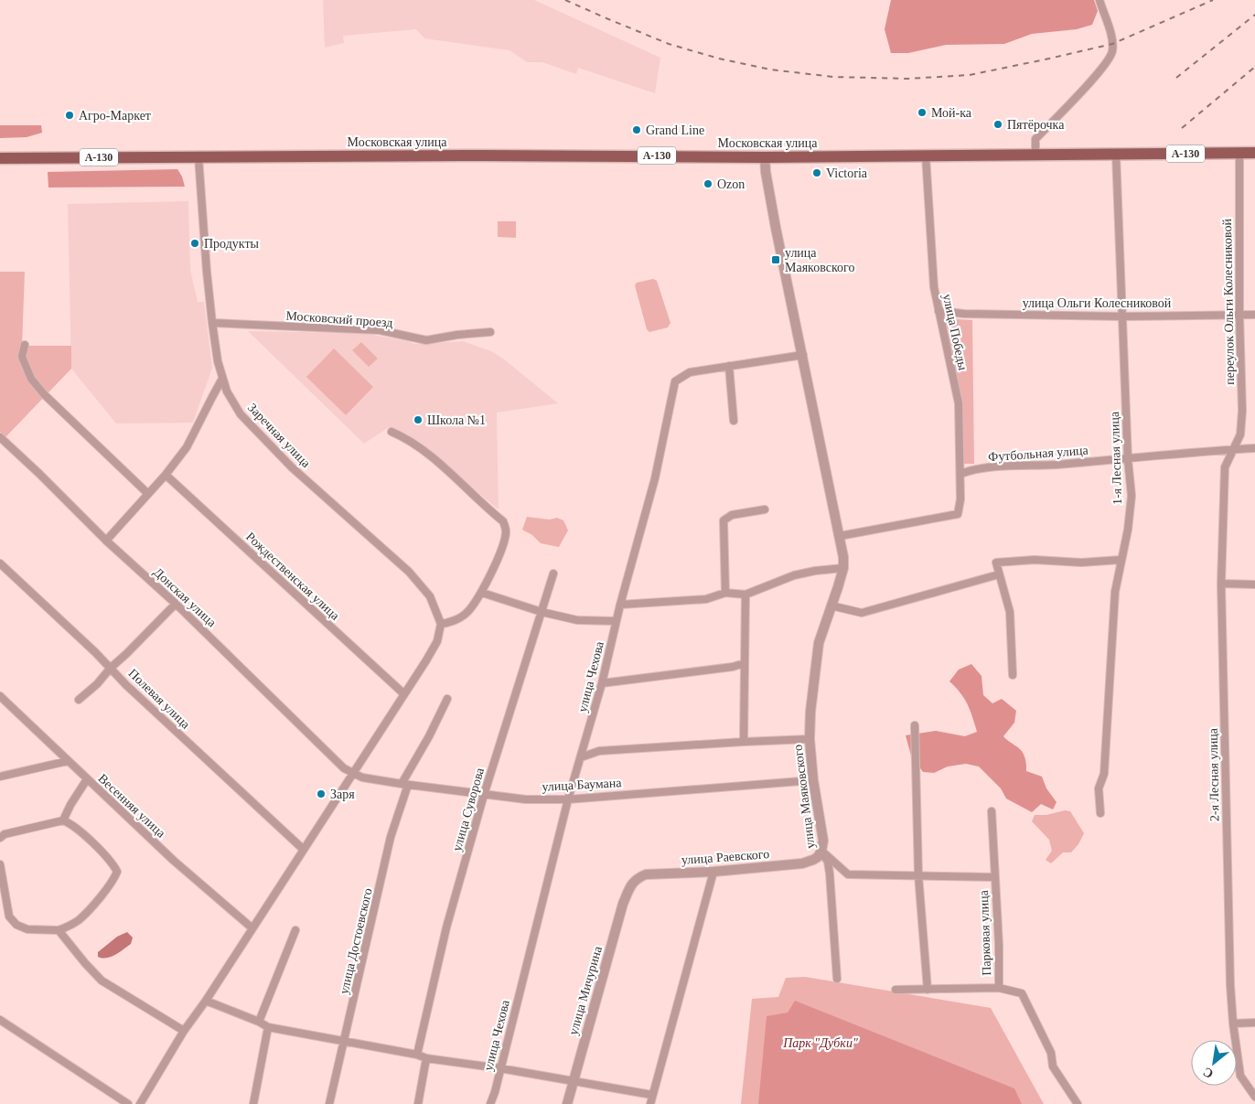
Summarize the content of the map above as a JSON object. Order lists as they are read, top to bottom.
{
  "streets": {
    "main road": ["Московская улица", "А-130"],
    "street": [
      "переулок Ольги Колесниковой",
      "улица Ольги Колесниковой",
      "Московский проезд",
      "улица Победы",
      "Заречная улица",
      "Футбольная улица",
      "1-я Лесная улица",
      "Рождественская улица",
      "Донская улица",
      "улица Чехова",
      "Полевая улица",
      "2-я Лесная улица",
      "улица Баумана",
      "улица Маяковского",
      "Весенняя улица",
      "улица Суворова",
      "улица Раевского",
      "Парковая улица",
      "улица Достоевского",
      "улица Мичурина"
    ]
  },
  "crossings": [
    ["Московская улица", "А-130"],
    ["Московская улица", "переулок Ольги Колесниковой"],
    ["Московская улица", "улица Победы"],
    ["Московская улица", "Заречная улица"],
    ["Московская улица", "1-я Лесная улица"],
    ["Московская улица", "улица Маяковского"],
    ["А-130", "Заречная улица"],
    ["переулок Ольги Колесниковой", "улица Ольги Колесниковой"],
    ["переулок Ольги Колесниковой", "Футбольная улица"],
    ["переулок Ольги Колесниковой", "2-я Лесная улица"],
    ["улица Ольги Колесниковой", "улица Победы"],
    ["улица Ольги Колесниковой", "1-я Лесная улица"],
    ["Московский проезд", "Заречная улица"],
    ["улица Победы", "Футбольная улица"],
    ["улица Победы", "улица Маяковского"],
    ["Футбольная улица", "1-я Лесная улица"],
    ["Футбольная улица", "2-я Лесная улица"],
    ["Донская улица", "улица Баумана"],
    ["улица Чехова", "улица Баумана"],
    ["улица Чехова", "улица Маяковского"],
    ["улица Баумана", "улица Маяковского"],
    ["улица Баумана", "улица Суворова"],
    ["улица Баумана", "улица Достоевского"],
    ["улица Маяковского", "улица Раевского"],
    ["улица Раевского", "улица Мичурина"]
  ],
  "parks": ["Парк \"Дубки\""],
  "places": {
    "other": [
      "Мой-ка",
      "Агро-Маркет",
      "Пятёрочка",
      "Grand Line",
      "Victoria",
      "Ozon",
      "Продукты",
      "Школа №1",
      "Заря"
    ],
    "transit": ["улица Маяковского"]
  },
  "north": "bottom left"
}
